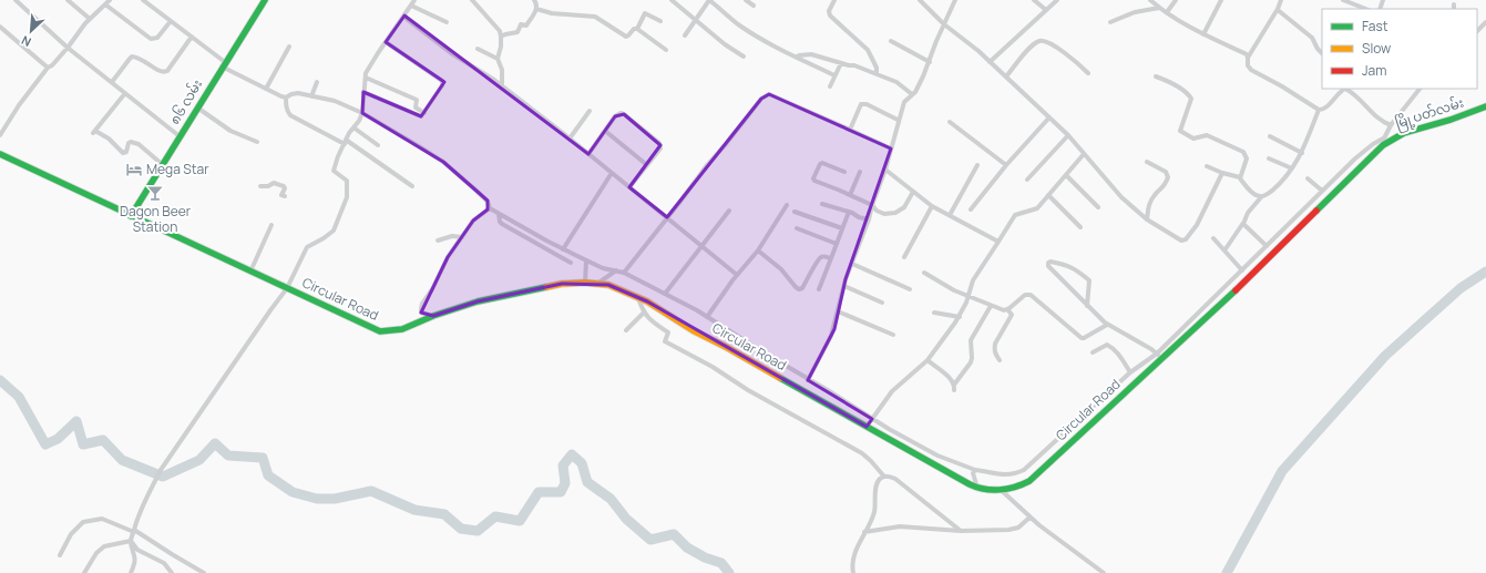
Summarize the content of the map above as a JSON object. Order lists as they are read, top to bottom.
{
  "streets": {
    "main road": ["၈၆ လမ်း", "မြို့ပတ်လမ်း", "Circular Road"]
  },
  "crossings": [
    ["၈၆ လမ်း", "Circular Road"],
    ["မြို့ပတ်လမ်း", "Circular Road"]
  ],
  "places": {
    "hotel": ["Mega Star"],
    "bar": ["Dagon Beer Station"]
  },
  "legend": ["Fast", "Slow", "Jam"],
  "north": "bottom left"
}
